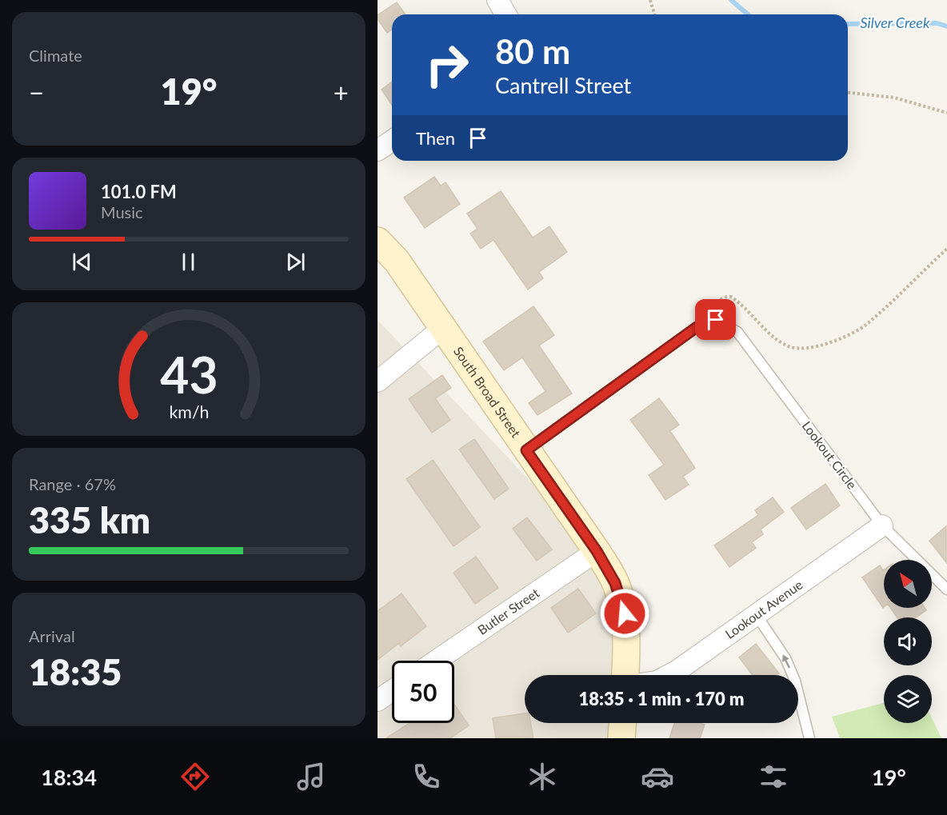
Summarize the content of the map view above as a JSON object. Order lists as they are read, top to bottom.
{
  "streets": {
    "main road": ["South Broad Street"],
    "street": ["Lookout Avenue", "Butler Street"],
    "lane": ["Lookout Circle"]
  },
  "crossings": [
    ["South Broad Street", "Butler Street"],
    ["Lookout Circle", "Lookout Avenue"]
  ],
  "water": ["Silver Creek"],
  "north": "top left",
  "page": {
    "tile": [
      "Climate",
      ["Range · 67%", "335 km"],
      ["Arrival", "18:35"]
    ],
    "turn": ["80 m", "Cantrell Street"],
    "heat": ["−", "19°", "+"],
    "then": "Then",
    "song": ["101.0 FM", "Music"],
    "limit": "50",
    "trip": "18:35 · 1 min · 170 m",
    "tabs": ["18:34", "19°"],
    "gauge": ["43", "km/h"]
  }
}
